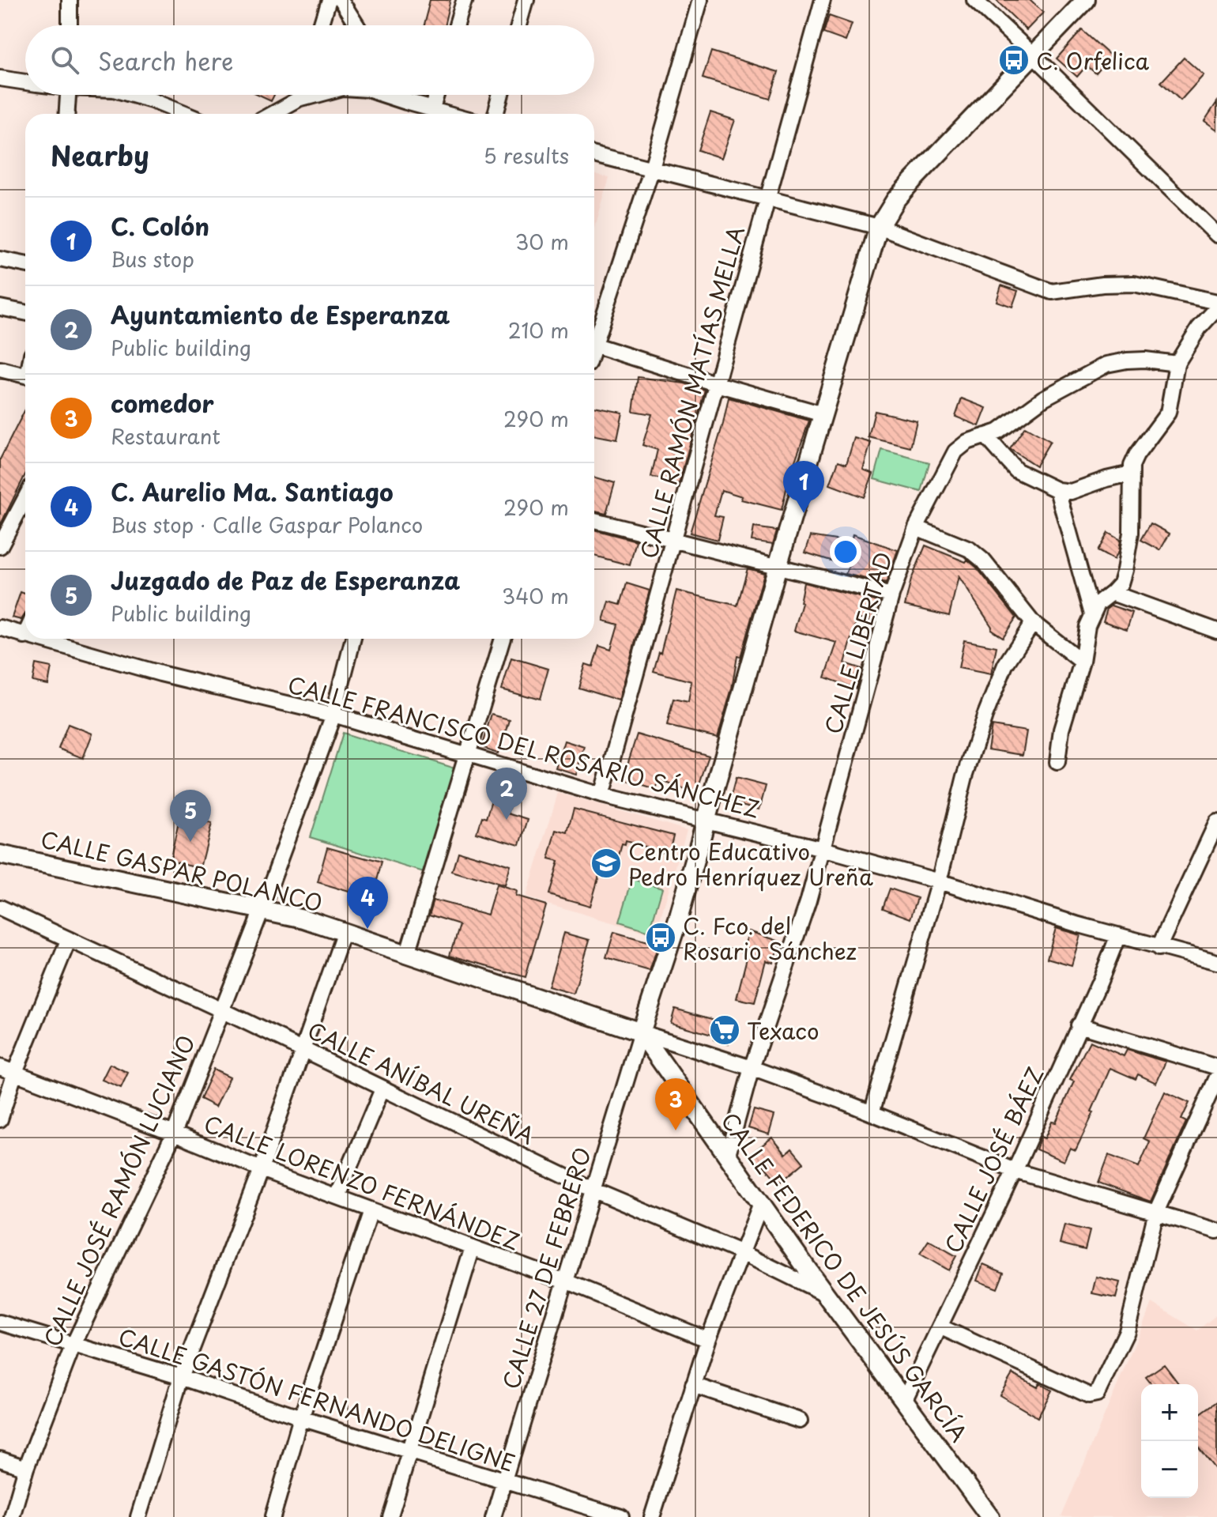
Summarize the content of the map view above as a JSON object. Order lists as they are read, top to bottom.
{
  "streets": {
    "main road": ["CALLE GASPAR POLANCO", "CALLE FEDERICO DE JESÚS GARCÍA"],
    "street": [
      "CALLE RAMÓN MATÍAS MELLA",
      "CALLE LIBERTAD",
      "CALLE FRANCISCO DEL ROSARIO SÁNCHEZ",
      "CALLE ANÍBAL UREÑA",
      "CALLE JOSÉ BÁEZ",
      "CALLE LORENZO FERNÁNDEZ",
      "CALLE JOSÉ RAMÓN LUCIANO",
      "CALLE 27 DE FEBRERO",
      "CALLE GASTÓN FERNANDO DELIGNE"
    ]
  },
  "crossings": [
    ["CALLE RAMÓN MATÍAS MELLA", "CALLE FRANCISCO DEL ROSARIO SÁNCHEZ"],
    ["CALLE LIBERTAD", "CALLE FRANCISCO DEL ROSARIO SÁNCHEZ"],
    ["CALLE LIBERTAD", "CALLE FEDERICO DE JESÚS GARCÍA"],
    ["CALLE FRANCISCO DEL ROSARIO SÁNCHEZ", "CALLE JOSÉ BÁEZ"],
    ["CALLE FRANCISCO DEL ROSARIO SÁNCHEZ", "CALLE JOSÉ RAMÓN LUCIANO"],
    ["CALLE GASPAR POLANCO", "CALLE JOSÉ RAMÓN LUCIANO"],
    ["CALLE GASPAR POLANCO", "CALLE 27 DE FEBRERO"],
    ["CALLE GASPAR POLANCO", "CALLE FEDERICO DE JESÚS GARCÍA"],
    ["CALLE ANÍBAL UREÑA", "CALLE JOSÉ RAMÓN LUCIANO"],
    ["CALLE ANÍBAL UREÑA", "CALLE 27 DE FEBRERO"],
    ["CALLE ANÍBAL UREÑA", "CALLE FEDERICO DE JESÚS GARCÍA"],
    ["CALLE JOSÉ BÁEZ", "CALLE FEDERICO DE JESÚS GARCÍA"],
    ["CALLE LORENZO FERNÁNDEZ", "CALLE JOSÉ RAMÓN LUCIANO"],
    ["CALLE LORENZO FERNÁNDEZ", "CALLE 27 DE FEBRERO"],
    ["CALLE JOSÉ RAMÓN LUCIANO", "CALLE GASTÓN FERNANDO DELIGNE"],
    ["CALLE 27 DE FEBRERO", "CALLE FEDERICO DE JESÚS GARCÍA"],
    ["CALLE 27 DE FEBRERO", "CALLE GASTÓN FERNANDO DELIGNE"]
  ],
  "places": {
    "bus stop": ["C. Orfelica", "C. Fco. del Rosario Sánchez"],
    "school or university": ["Centro Educativo Pedro Henríquez Ureña"],
    "supermarket": ["Texaco"]
  },
  "page": {
    "search": "Search here",
    "heading": ["Nearby", "5 results"],
    "list": [
      {
        "mark": "1",
        "name": "C. Colón",
        "note": "Bus stop",
        "value": "30 m"
      },
      {
        "mark": "2",
        "name": "Ayuntamiento de Esperanza",
        "note": "Public building",
        "value": "210 m"
      },
      {
        "mark": "3",
        "name": "comedor",
        "note": "Restaurant",
        "value": "290 m"
      },
      {
        "mark": "4",
        "name": "C. Aurelio Ma. Santiago",
        "note": "Bus stop · Calle Gaspar Polanco",
        "value": "290 m"
      },
      {
        "mark": "5",
        "name": "Juzgado de Paz de Esperanza",
        "note": "Public building",
        "value": "340 m"
      }
    ],
    "pins": [
      "1",
      "2",
      "5",
      "4",
      "3"
    ],
    "map_buttons": ["+", "−"]
  }
}
